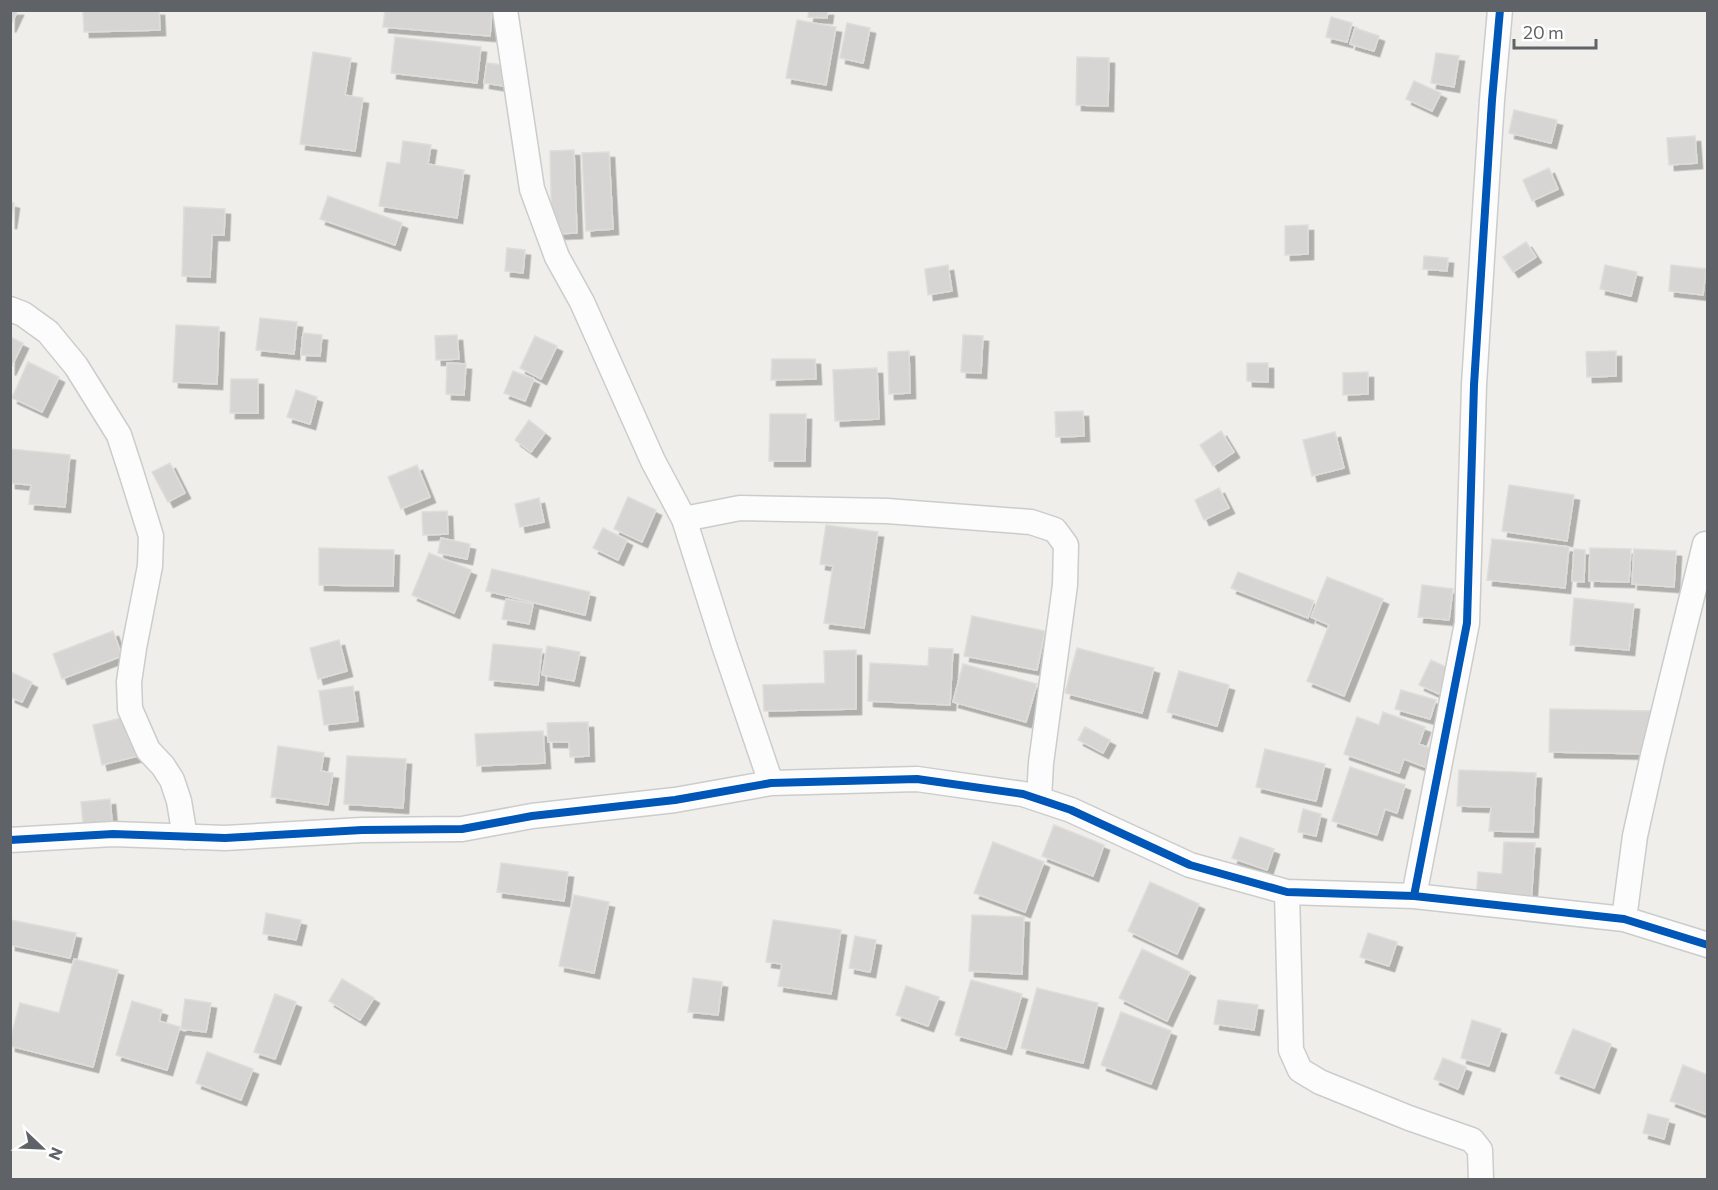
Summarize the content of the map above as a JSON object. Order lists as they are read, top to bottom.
{
  "scale_bar": "20 m",
  "north": "bottom right"
}
